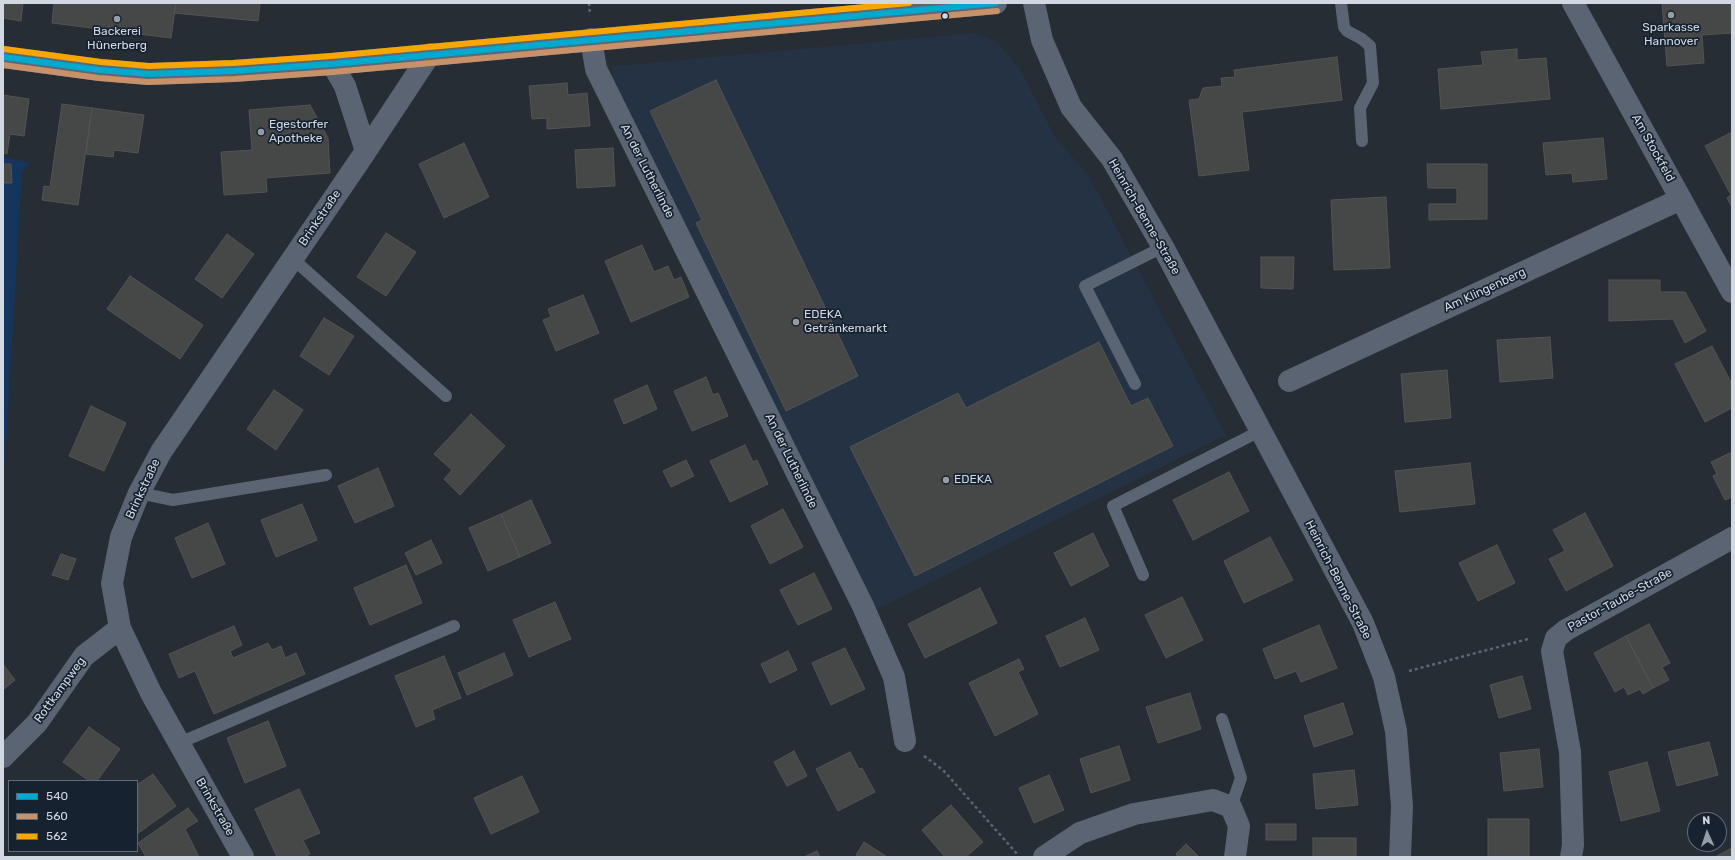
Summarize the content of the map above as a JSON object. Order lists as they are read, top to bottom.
{
  "streets": {
    "street": [
      "Am Stockfeld",
      "An der Lutherlinde",
      "Heinrich-Benne-Straße",
      "Brinkstraße",
      "Am Klingenberg",
      "Pastor-Taube-Straße",
      "Rottkampweg"
    ]
  },
  "crossings": [
    ["Am Stockfeld", "Am Klingenberg"],
    ["Brinkstraße", "Rottkampweg"]
  ],
  "places": [
    "Sparkasse Hannover",
    "Backerei Hünerberg",
    "Egestorfer Apotheke",
    "EDEKA Getränkemarkt",
    "EDEKA"
  ],
  "lines": ["transit line 540", "transit line 562", "transit line 560"],
  "legend": ["540", "560", "562"],
  "north": "top"
}
